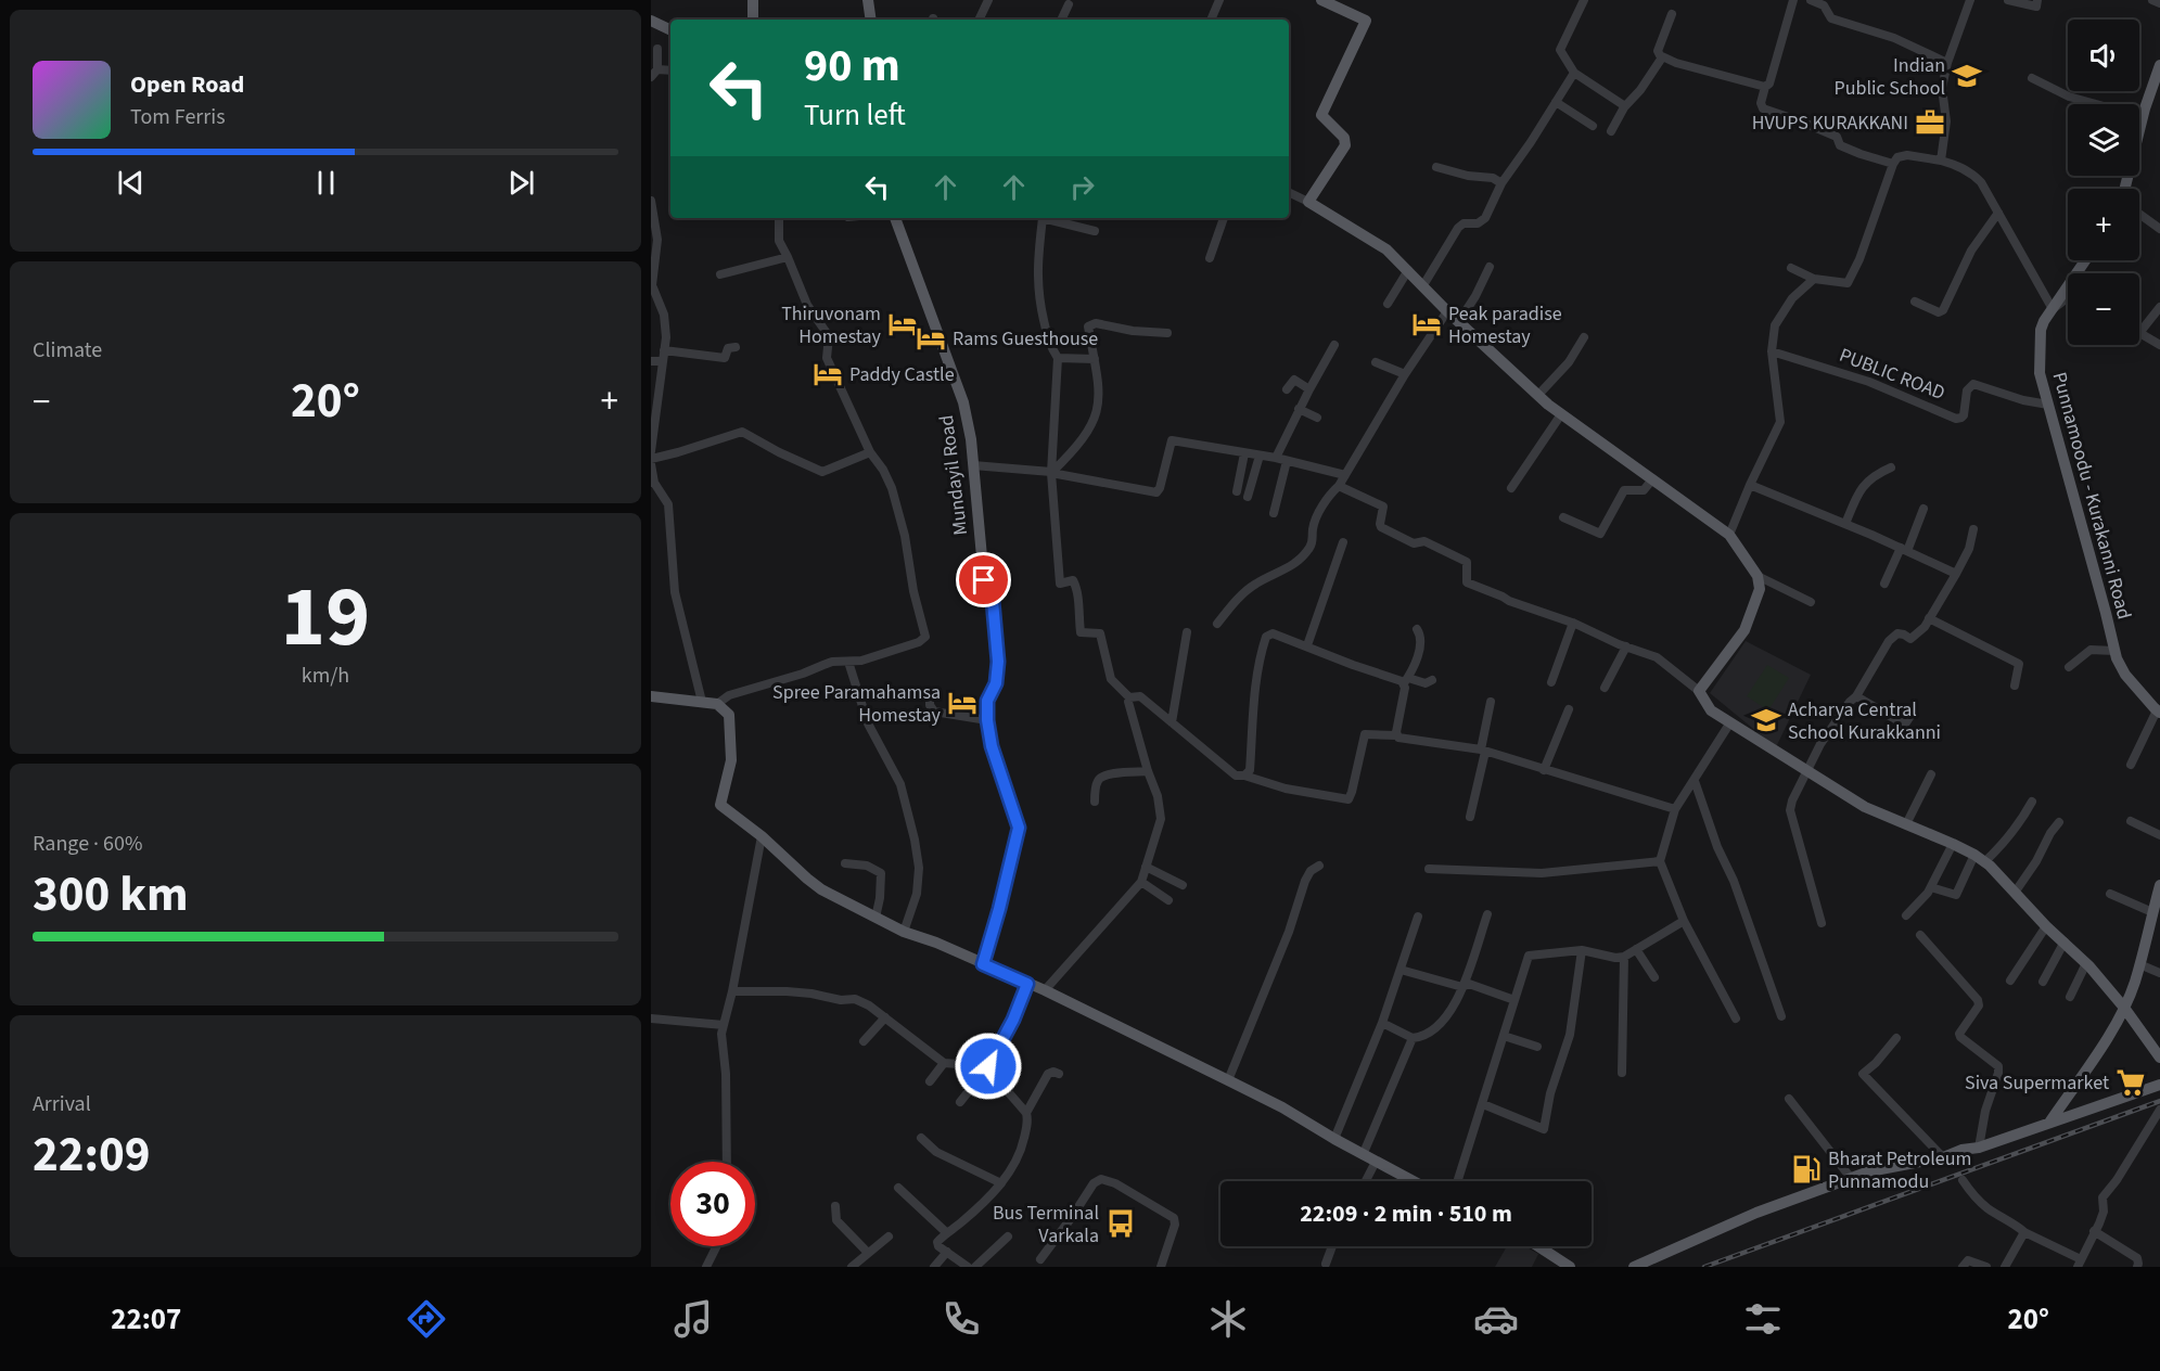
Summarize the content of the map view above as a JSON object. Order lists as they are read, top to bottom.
{
  "streets": {
    "main road": ["Mundayil Road", "Punnamoodu - Kurakanni Road"],
    "street": ["PUBLIC ROAD"]
  },
  "crossings": [
    ["PUBLIC ROAD", "Punnamoodu - Kurakanni Road"]
  ],
  "places": {
    "school or university": ["Indian Public School", "Acharya Central School Kurakkanni"],
    "office": ["HVUPS KURAKKANI"],
    "hotel": [
      "Thiruvonam Homestay",
      "Peak paradise Homestay",
      "Rams Guesthouse",
      "Paddy Castle",
      "Spree Paramahamsa Homestay"
    ],
    "supermarket": ["Siva Supermarket"],
    "fuel station": ["Bharat Petroleum Punnamodu"],
    "bus stop": ["Bus Terminal Varkala"]
  },
  "page": {
    "map_buttons": ["+", "−"],
    "turn": ["90 m", "Turn left"],
    "song": ["Open Road", "Tom Ferris"],
    "tile": [
      "Climate",
      ["19", "km/h"],
      ["Range · 60%", "300 km"],
      ["Arrival", "22:09"]
    ],
    "heat": ["−", "20°", "+"],
    "limit": "30",
    "trip": "22:09 · 2 min · 510 m",
    "tabs": ["22:07", "20°"]
  }
}
